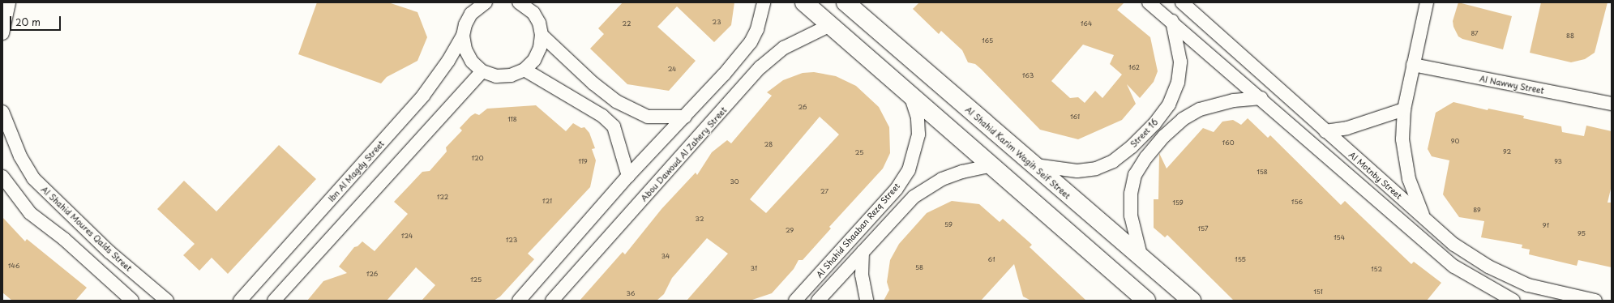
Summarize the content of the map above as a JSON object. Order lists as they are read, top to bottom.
{
  "streets": {
    "street": [
      "Al Nawwy Street",
      "Street 16",
      "Al Shahid Karim Wagih Seif Street",
      "Abou Dawoud Al Zahery Street",
      "Ibn Al Magdy Street",
      "Al Motnby Street",
      "Al Shahid Moures Qalds Street",
      "Al Shahid Shaaban Rezq Street"
    ]
  },
  "crossings": [
    ["Street 16", "Al Shahid Karim Wagih Seif Street"]
  ],
  "house_numbers": [
    "23",
    "22",
    "164",
    "87",
    "88",
    "165",
    "162",
    "24",
    "163",
    "26",
    "161",
    "118",
    "90",
    "160",
    "28",
    "92",
    "25",
    "120",
    "119",
    "93",
    "158",
    "30",
    "27",
    "122",
    "121",
    "156",
    "159",
    "89",
    "32",
    "59",
    "91",
    "157",
    "29",
    "95",
    "124",
    "154",
    "123",
    "34",
    "61",
    "155",
    "146",
    "58",
    "31",
    "152",
    "126",
    "125",
    "151",
    "36"
  ],
  "scale_bar": "20 m"
}
